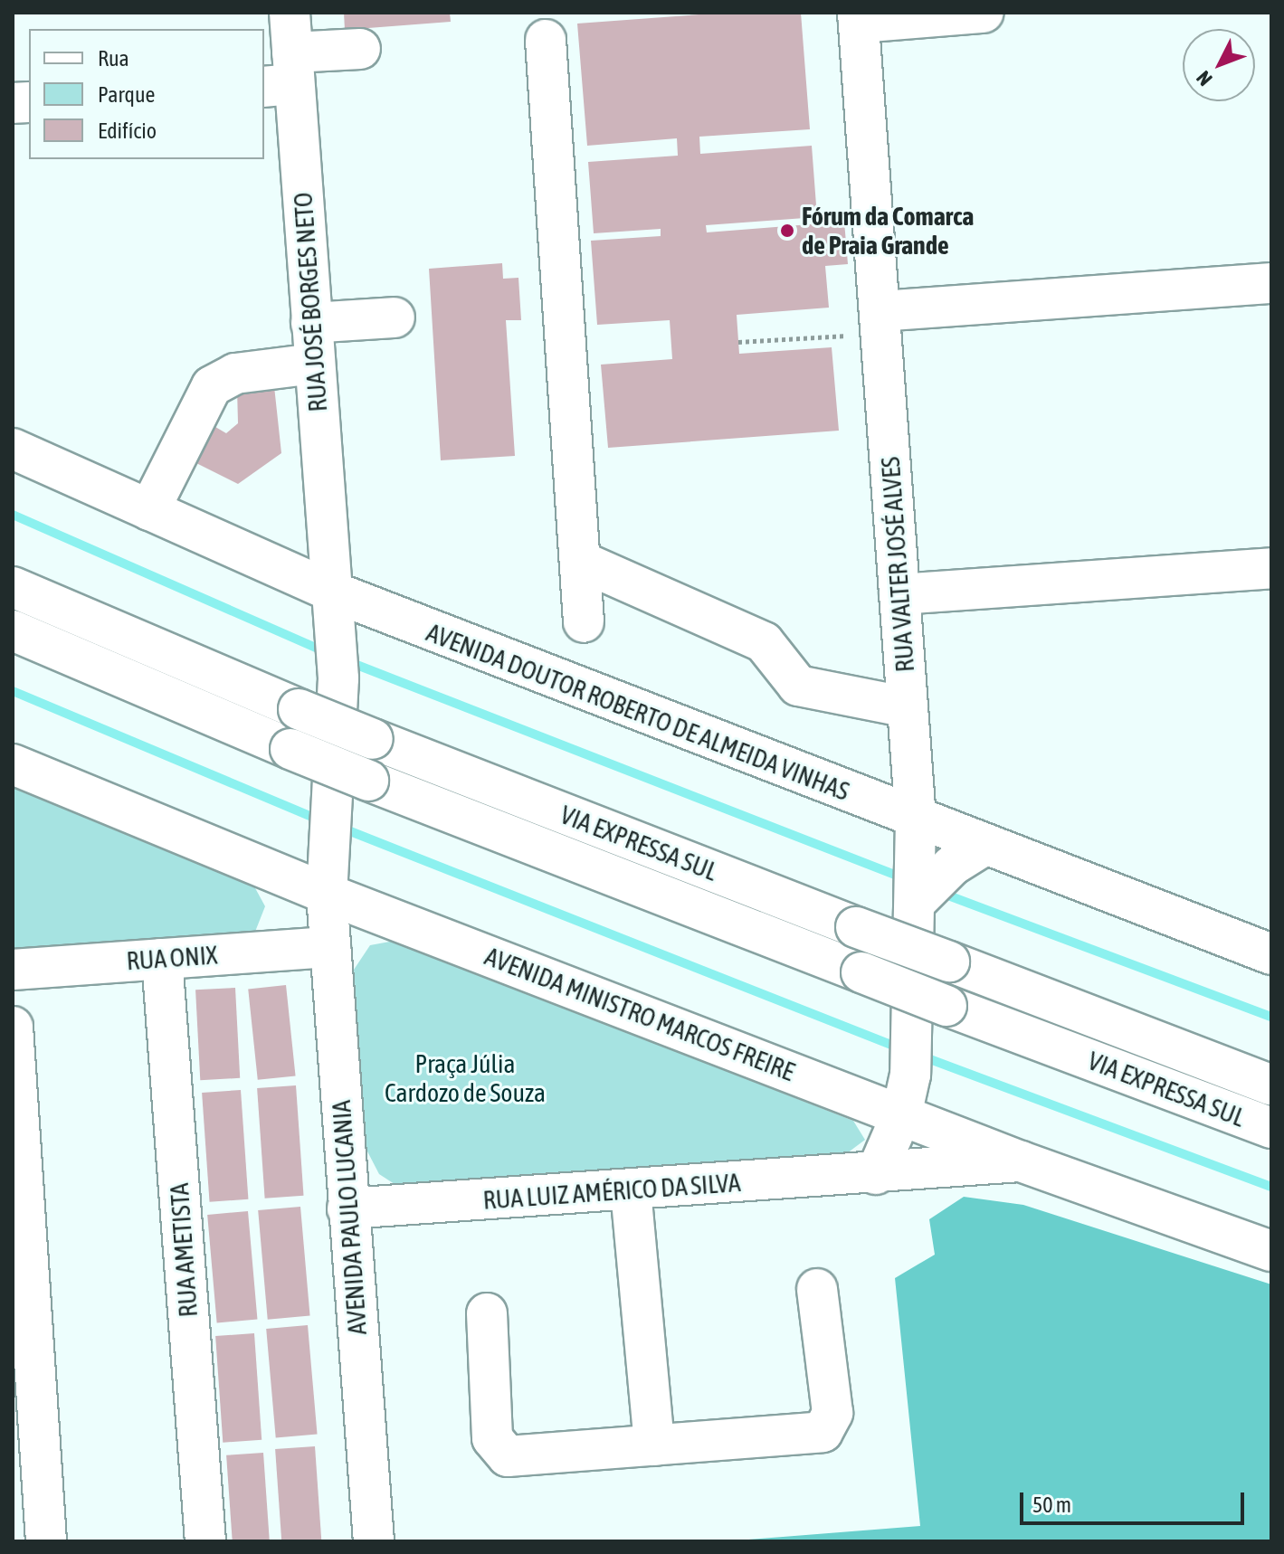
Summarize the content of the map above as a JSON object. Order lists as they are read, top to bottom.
{
  "streets": {
    "main road": [
      "RUA JOSÉ BORGES NETO",
      "RUA VALTER JOSÉ ALVES",
      "AVENIDA DOUTOR ROBERTO DE ALMEIDA VINHAS",
      "VIA EXPRESSA SUL",
      "RUA ONIX",
      "AVENIDA MINISTRO MARCOS FREIRE",
      "RUA LUIZ AMÉRICO DA SILVA",
      "AVENIDA PAULO LUCANIA",
      "RUA AMETISTA"
    ]
  },
  "crossings": [
    ["RUA JOSÉ BORGES NETO", "AVENIDA DOUTOR ROBERTO DE ALMEIDA VINHAS"],
    ["RUA JOSÉ BORGES NETO", "AVENIDA PAULO LUCANIA"],
    ["RUA VALTER JOSÉ ALVES", "AVENIDA DOUTOR ROBERTO DE ALMEIDA VINHAS"],
    ["RUA VALTER JOSÉ ALVES", "AVENIDA MINISTRO MARCOS FREIRE"],
    ["RUA ONIX", "AVENIDA PAULO LUCANIA"],
    ["RUA ONIX", "RUA AMETISTA"],
    ["AVENIDA MINISTRO MARCOS FREIRE", "RUA LUIZ AMÉRICO DA SILVA"],
    ["AVENIDA MINISTRO MARCOS FREIRE", "AVENIDA PAULO LUCANIA"],
    ["RUA LUIZ AMÉRICO DA SILVA", "AVENIDA PAULO LUCANIA"]
  ],
  "parks": ["Praça Júlia Cardozo de Souza"],
  "places": ["Fórum da Comarca de Praia Grande"],
  "legend": ["Rua", "Parque", "Edifício"],
  "scale_bar": "50 m",
  "north": "bottom left"
}
